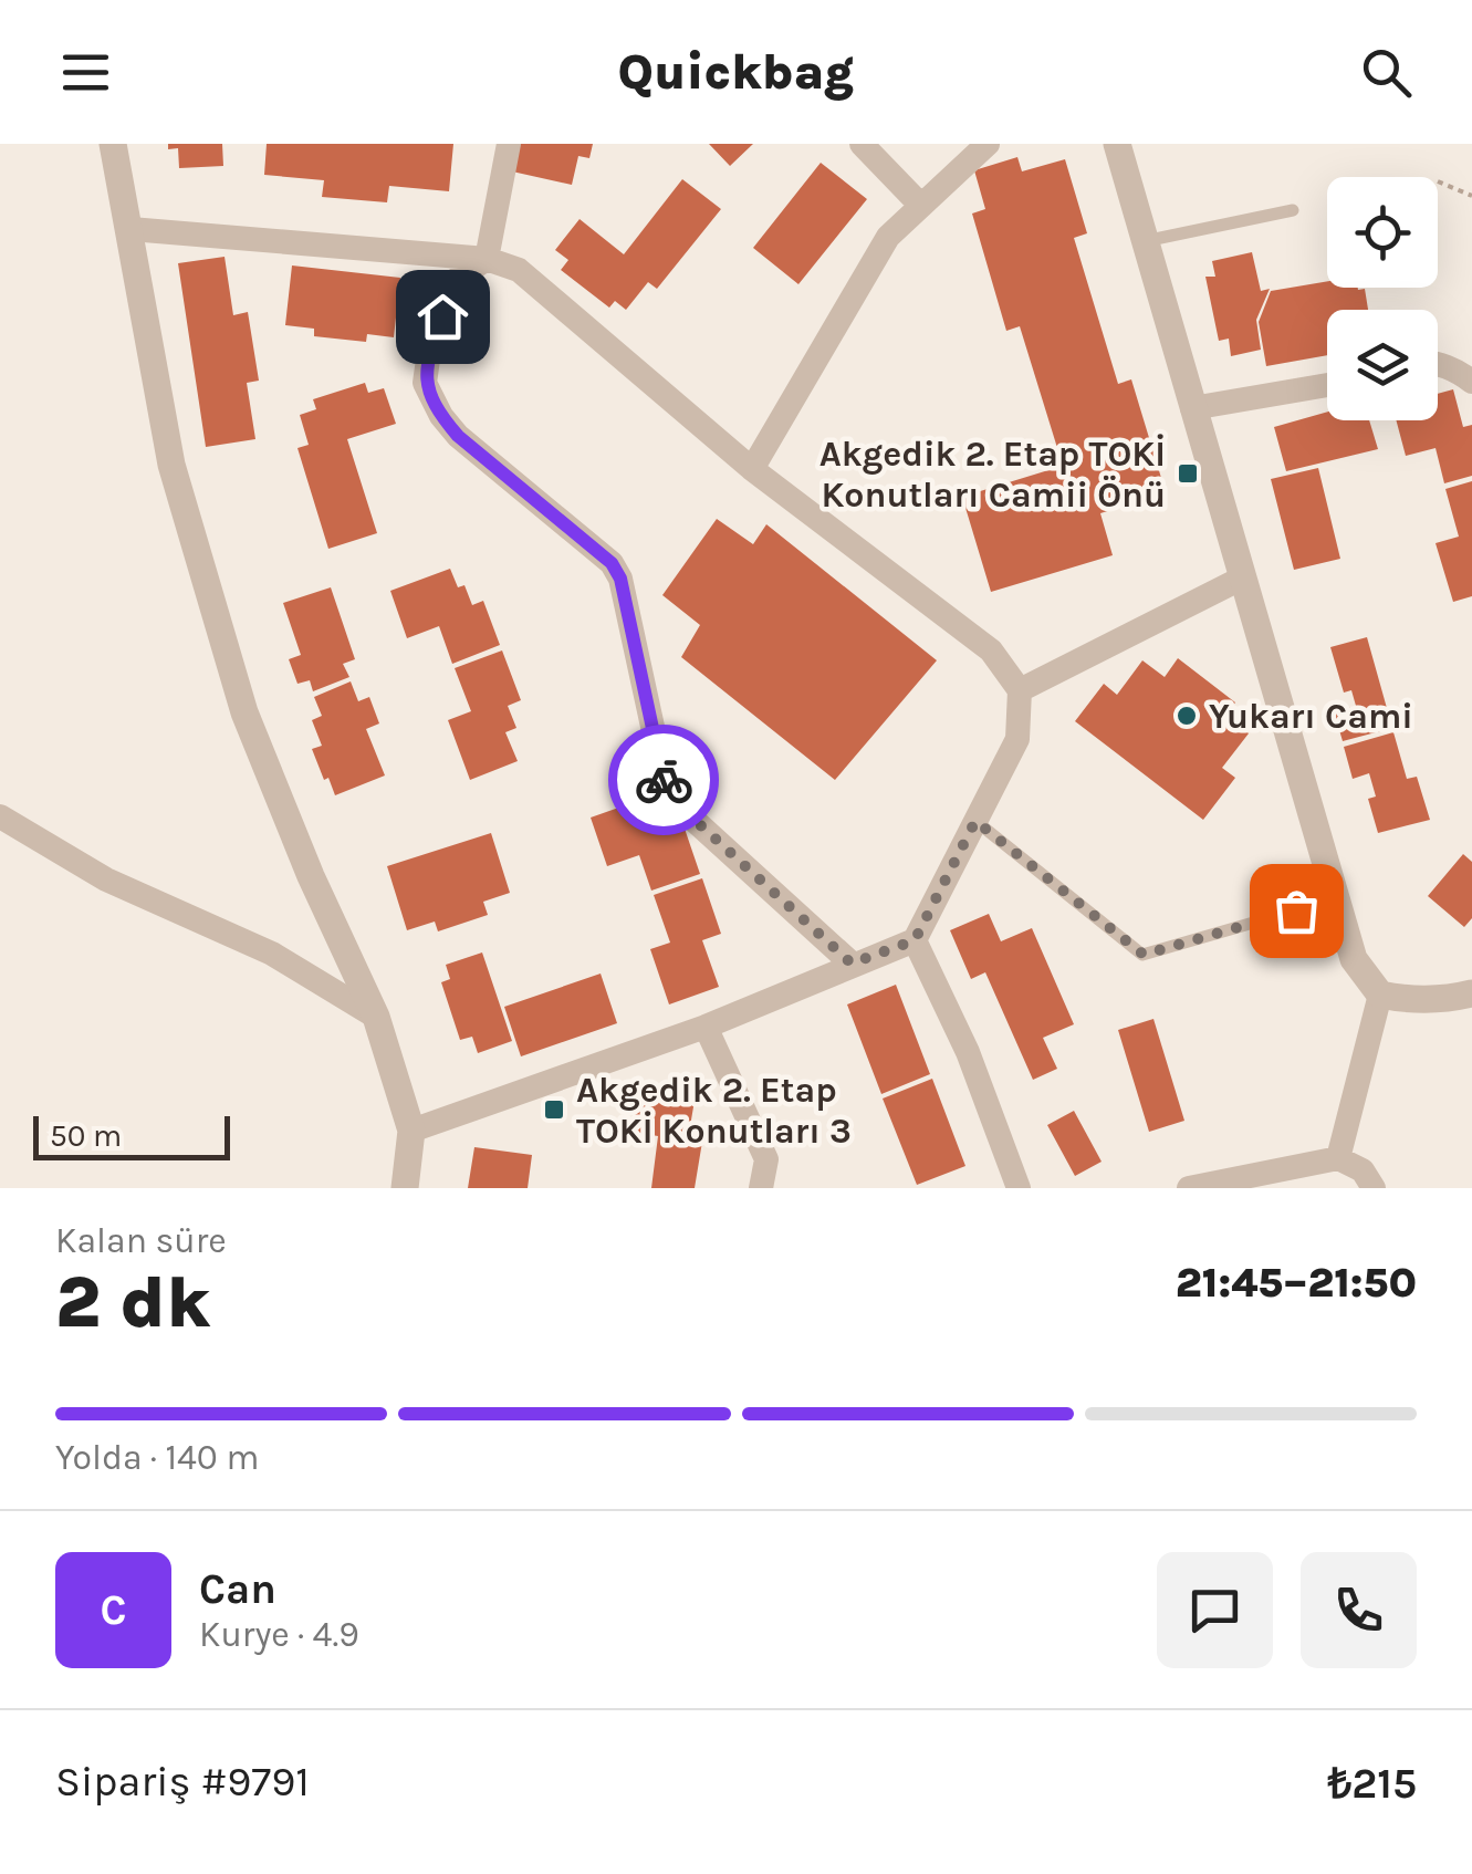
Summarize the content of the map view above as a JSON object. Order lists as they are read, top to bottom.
{
  "places": {
    "transit": ["Akgedik 2. Etap TOKİ Konutları Camii Önü", "Akgedik 2. Etap TOKİ Konutları 3"],
    "other": ["Yukarı Cami"]
  },
  "scale_bar": "50 m",
  "page": {
    "header": "Quickbag",
    "scale": "50 m",
    "heading": ["2 dk", "Kalan süre", "21:45–21:50"],
    "panel": [
      "Can",
      "Kurye · 4.9",
      "Sipariş #9791",
      "₺215"
    ],
    "bar": "Yolda · 140 m",
    "round": "C"
  }
}
